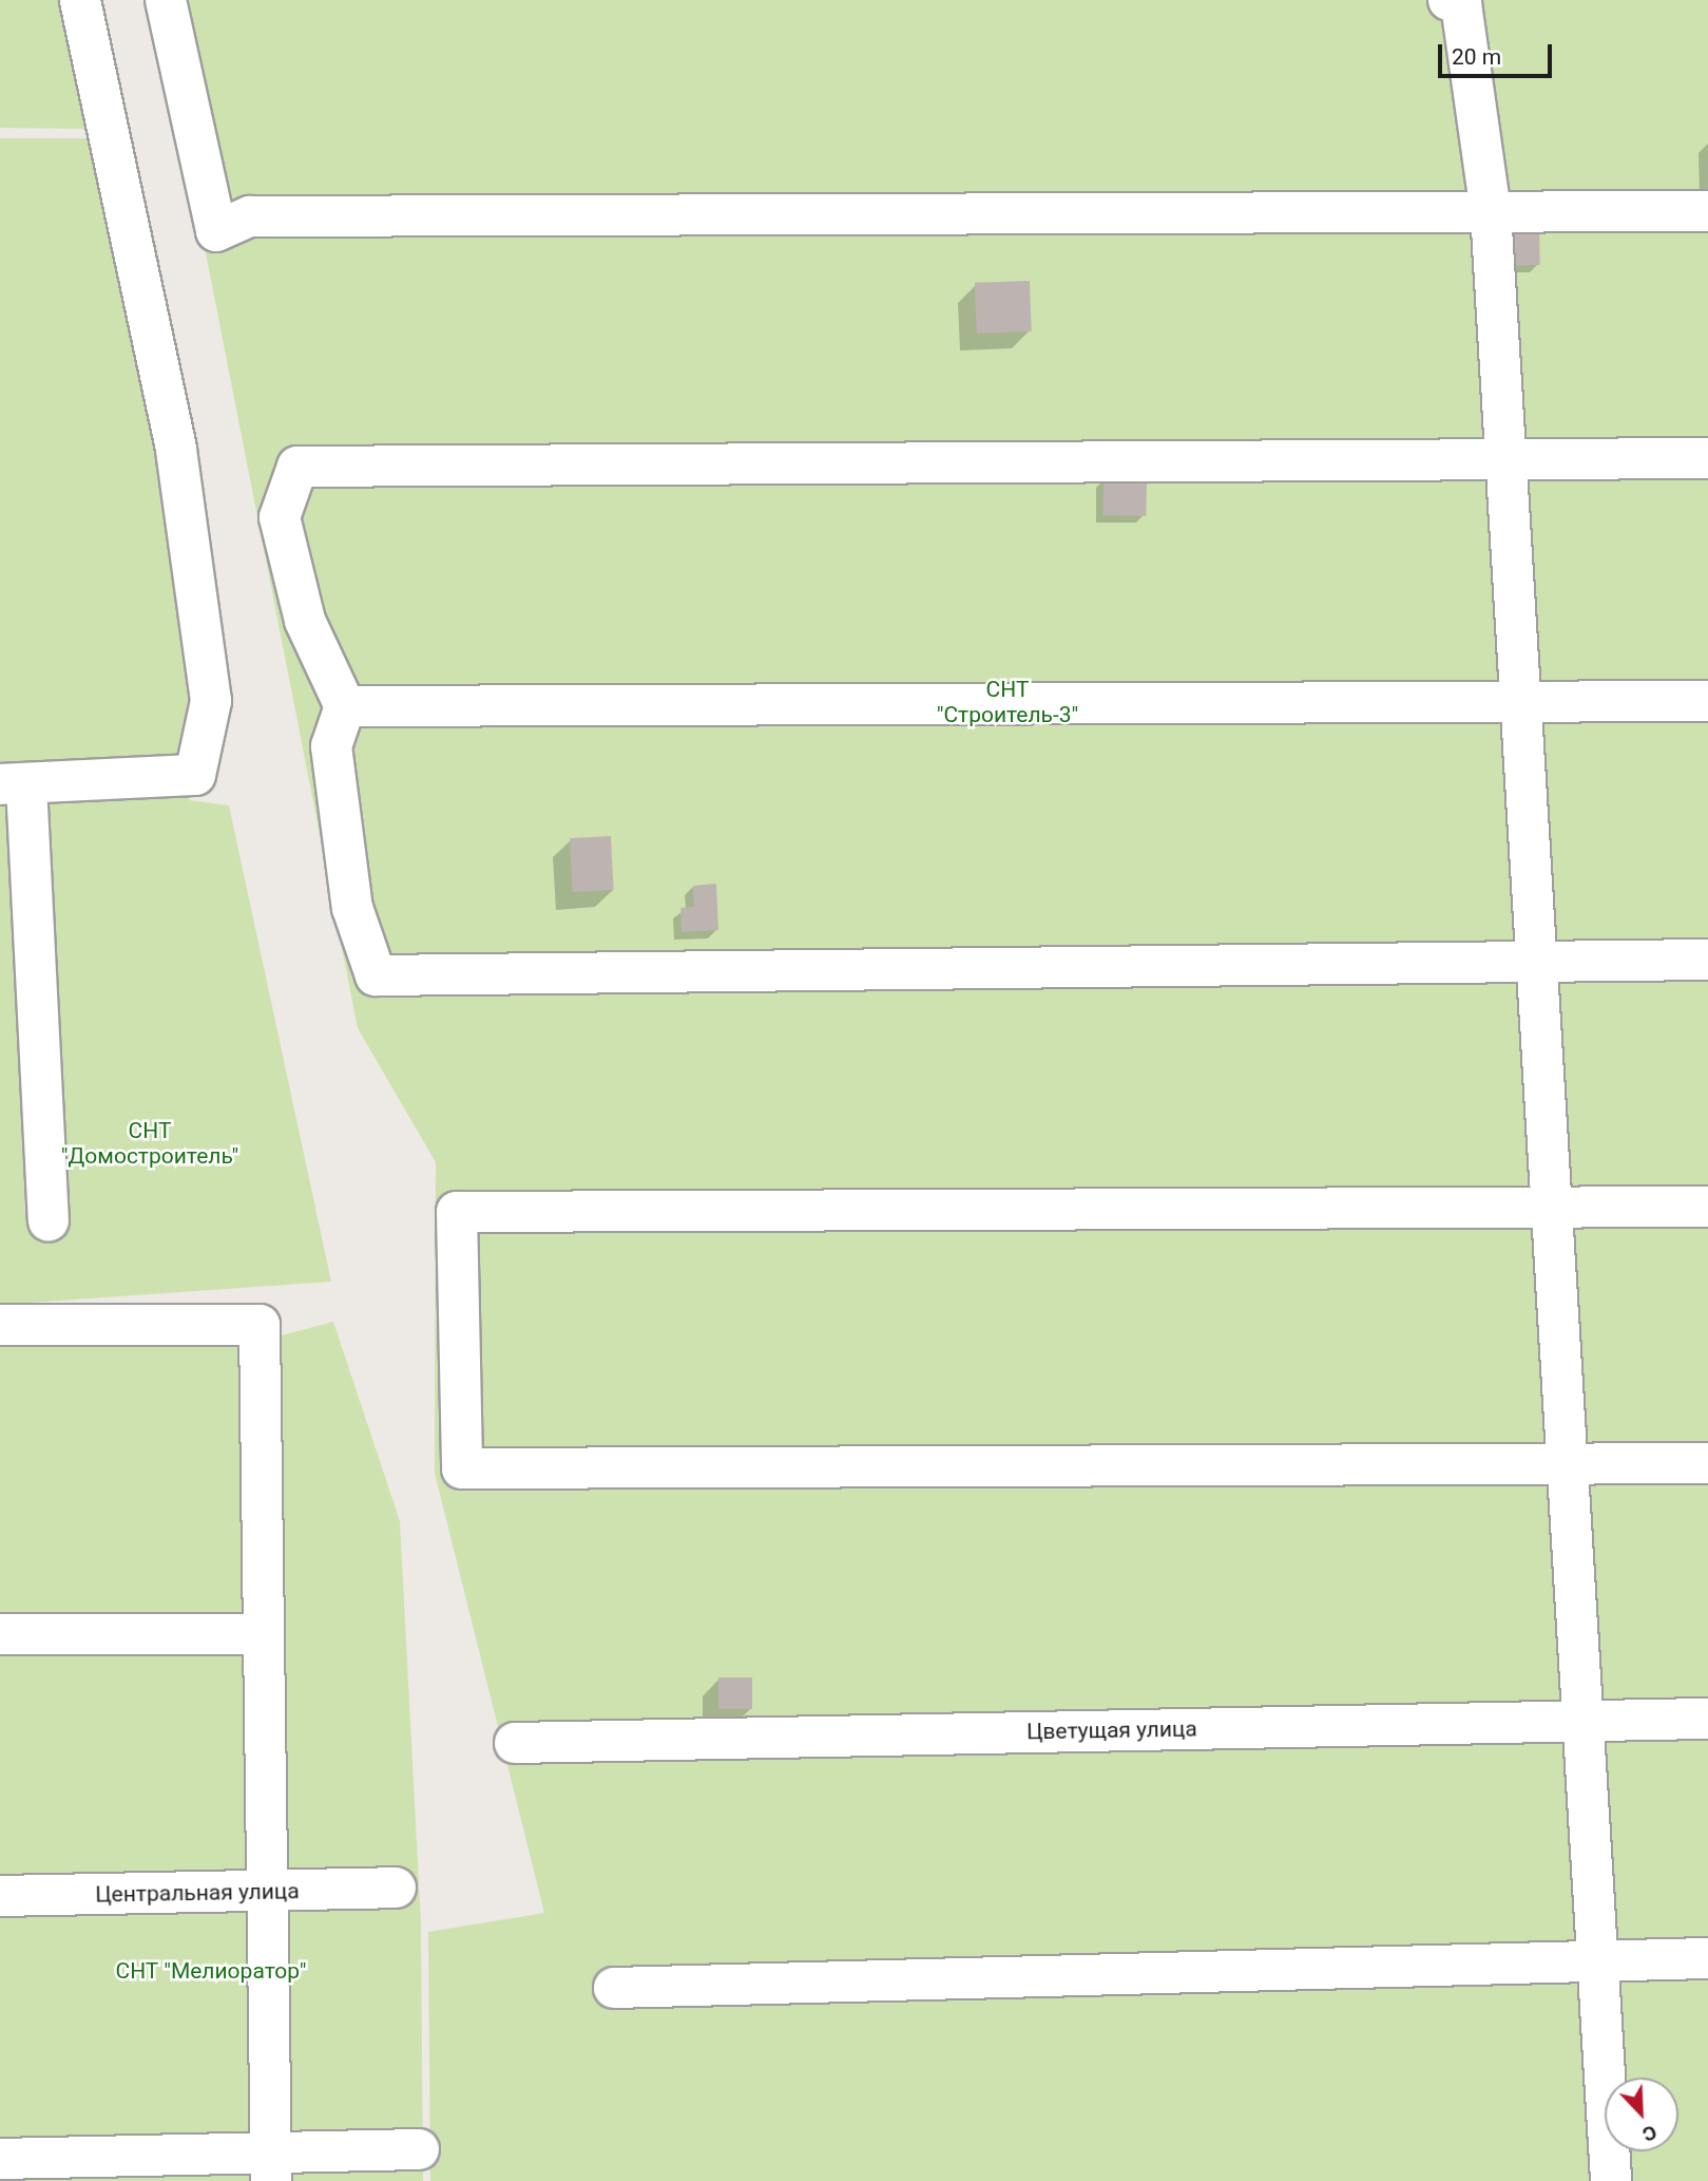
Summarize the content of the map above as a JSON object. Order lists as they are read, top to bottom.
{
  "streets": {
    "street": ["Цветущая улица", "Центральная улица"]
  },
  "parks": ["СНТ \"Строитель-3\"", "СНТ \"Домостроитель\"", "СНТ \"Мелиоратор\""],
  "scale_bar": "20 m",
  "north": "bottom right"
}
